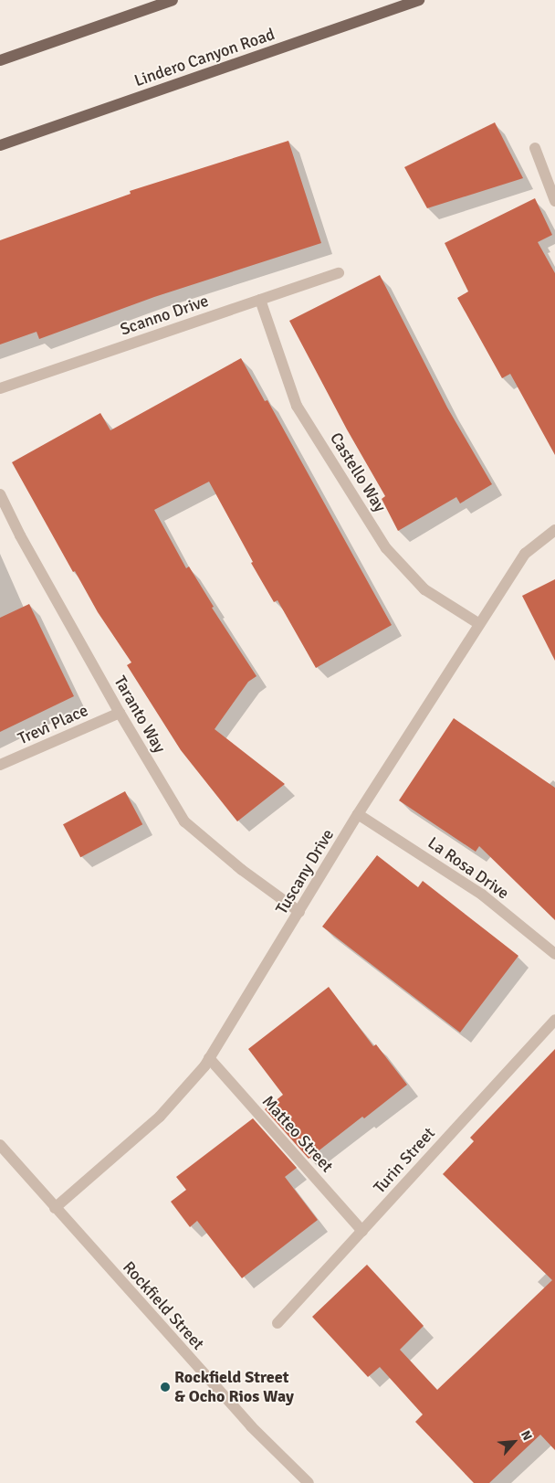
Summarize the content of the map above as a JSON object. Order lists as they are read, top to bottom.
{
  "streets": {
    "main road": ["Lindero Canyon Road"],
    "street": [
      "Scanno Drive",
      "Castello Way",
      "Taranto Way",
      "Trevi Place",
      "La Rosa Drive",
      "Tuscany Drive",
      "Matteo Street",
      "Turin Street",
      "Rockfield Street"
    ]
  },
  "crossings": [
    ["Scanno Drive", "Castello Way"],
    ["Castello Way", "Tuscany Drive"],
    ["Taranto Way", "Trevi Place"],
    ["Taranto Way", "Tuscany Drive"],
    ["La Rosa Drive", "Tuscany Drive"],
    ["Tuscany Drive", "Matteo Street"],
    ["Tuscany Drive", "Rockfield Street"],
    ["Matteo Street", "Turin Street"]
  ],
  "places": ["Rockfield Street & Ocho Rios Way"],
  "north": "top right"
}
